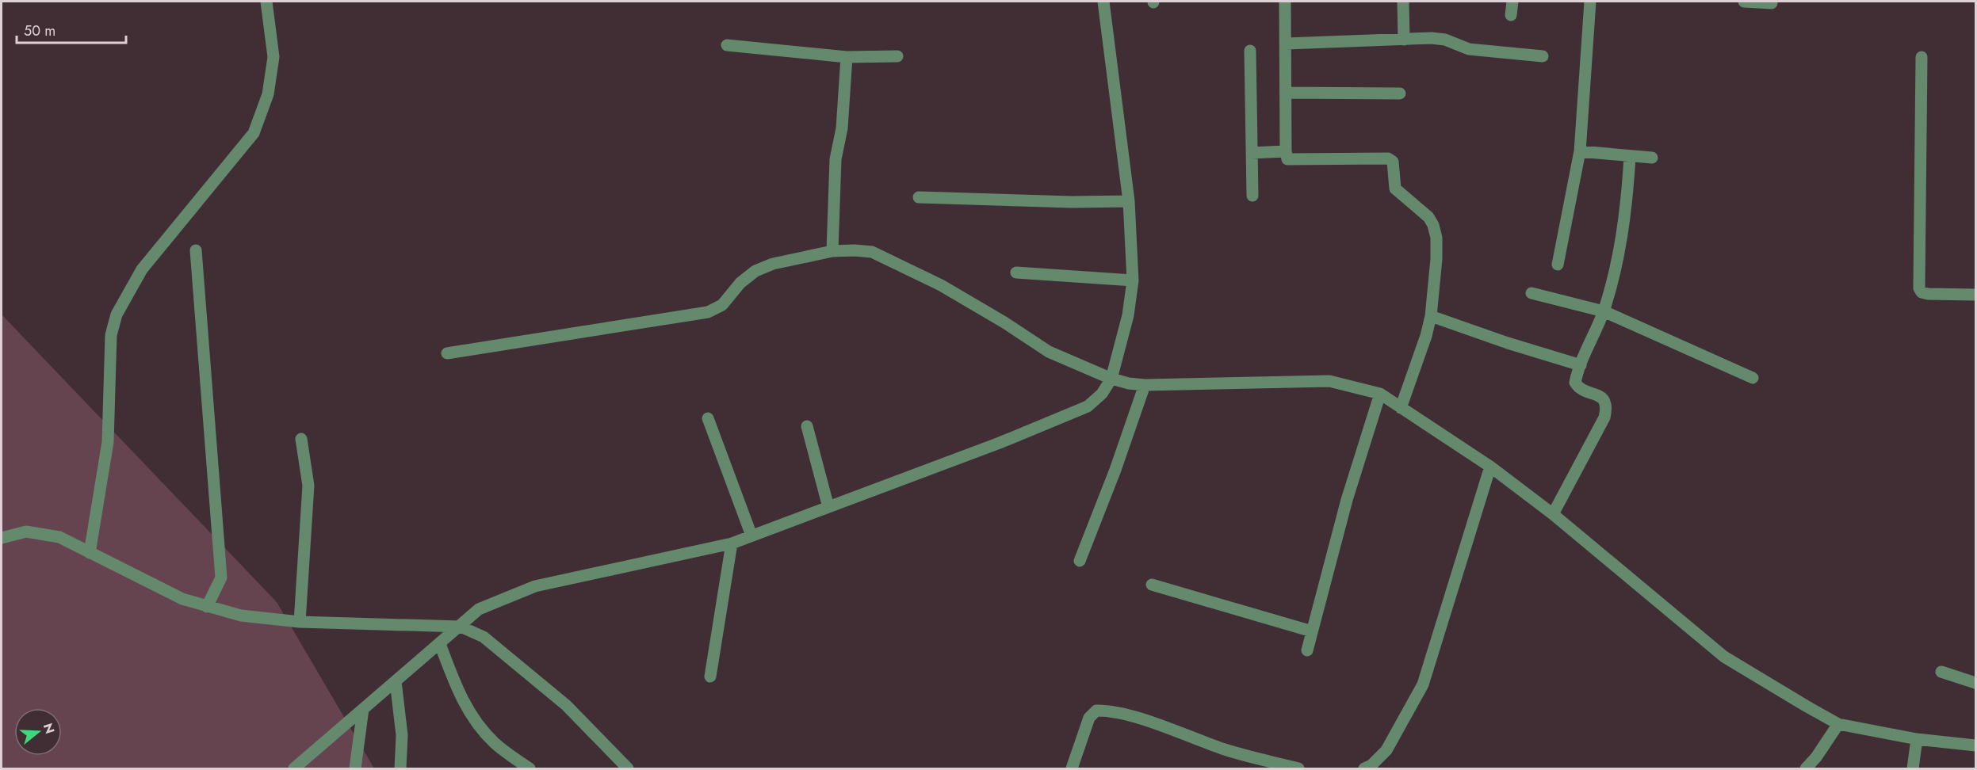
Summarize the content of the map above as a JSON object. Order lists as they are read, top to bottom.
{
  "scale_bar": "50 m",
  "north": "right"
}
